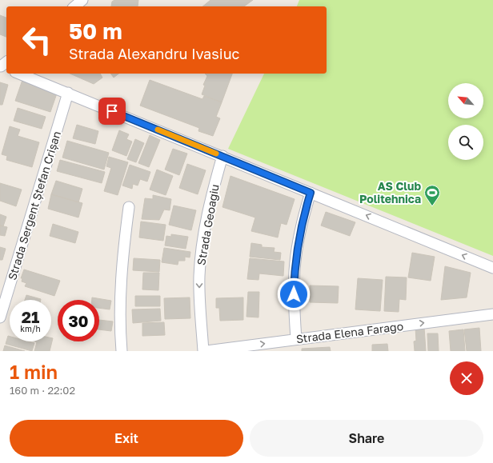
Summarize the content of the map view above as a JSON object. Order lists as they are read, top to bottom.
{
  "streets": {
    "street": ["Strada Sergent Ștefan Crișan", "Strada Geoagiu", "Strada Elena Farago"]
  },
  "one_way": ["Strada Elena Farago"],
  "places": {
    "sports": ["AS Club Politehnica"]
  },
  "north": "top left",
  "page": {
    "turn": ["50 m", "Strada Alexandru Ivasiuc"],
    "speed": "21 km/h",
    "limit": "30",
    "heading": ["1 min", "160 m · 22:02"],
    "buttons": ["Exit", "Share"]
  }
}
